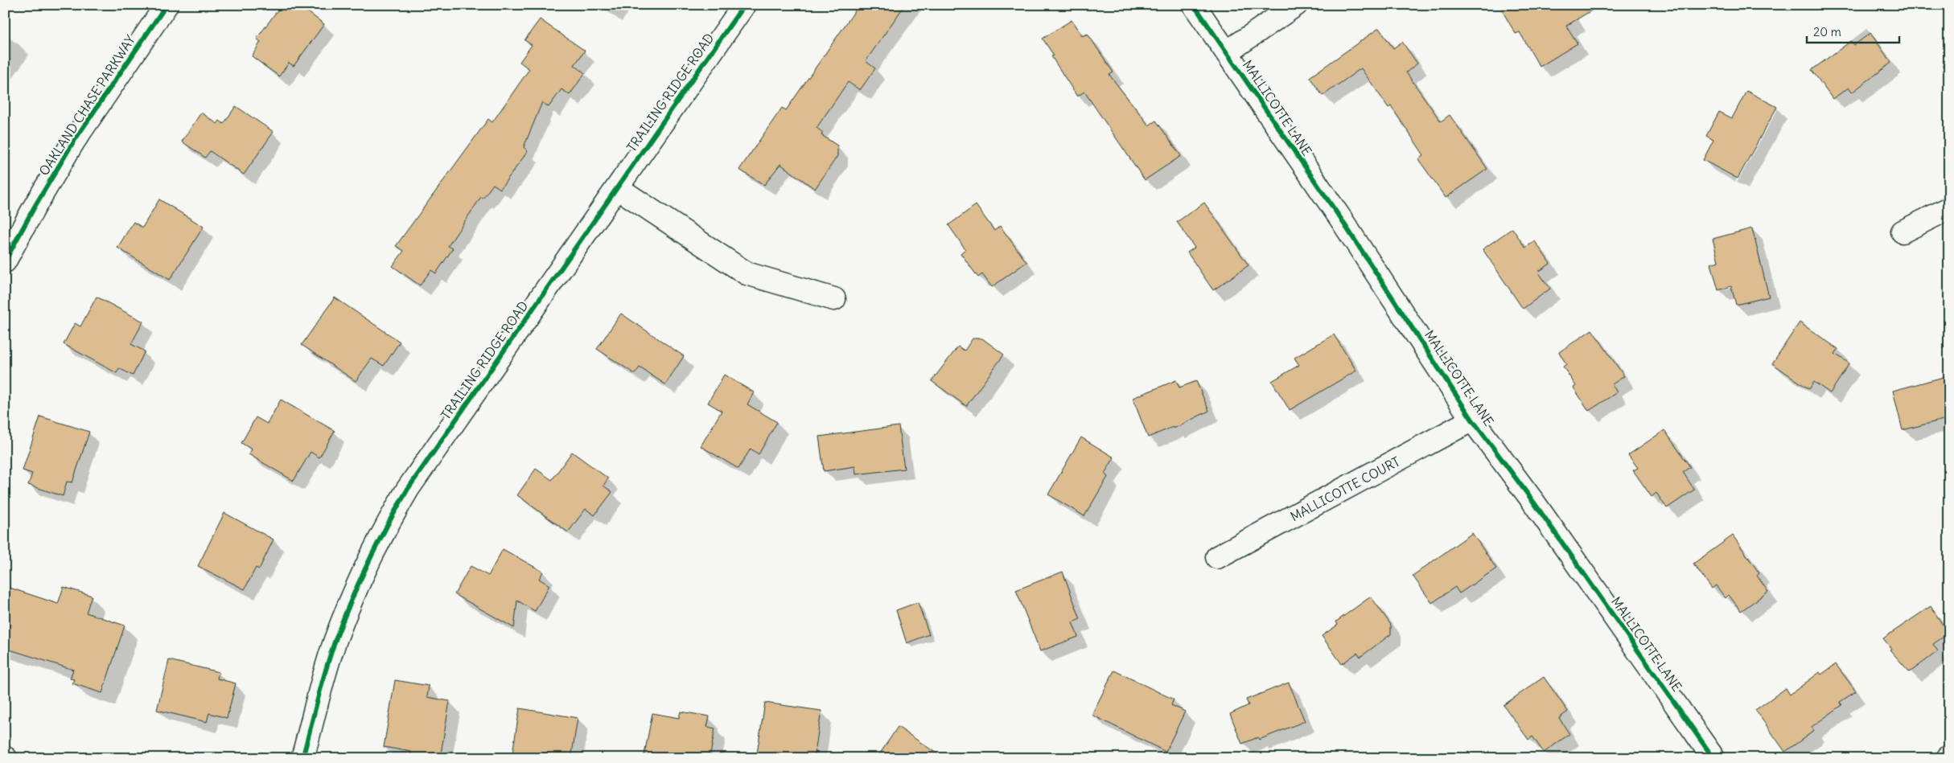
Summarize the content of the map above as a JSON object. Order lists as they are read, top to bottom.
{
  "streets": {
    "street": [
      "TRAILING RIDGE ROAD",
      "OAKLAND CHASE PARKWAY",
      "MALLICOTTE LANE",
      "MALLICOTTE COURT"
    ]
  },
  "crossings": [
    ["MALLICOTTE LANE", "MALLICOTTE COURT"]
  ],
  "scale_bar": "20 m"
}
